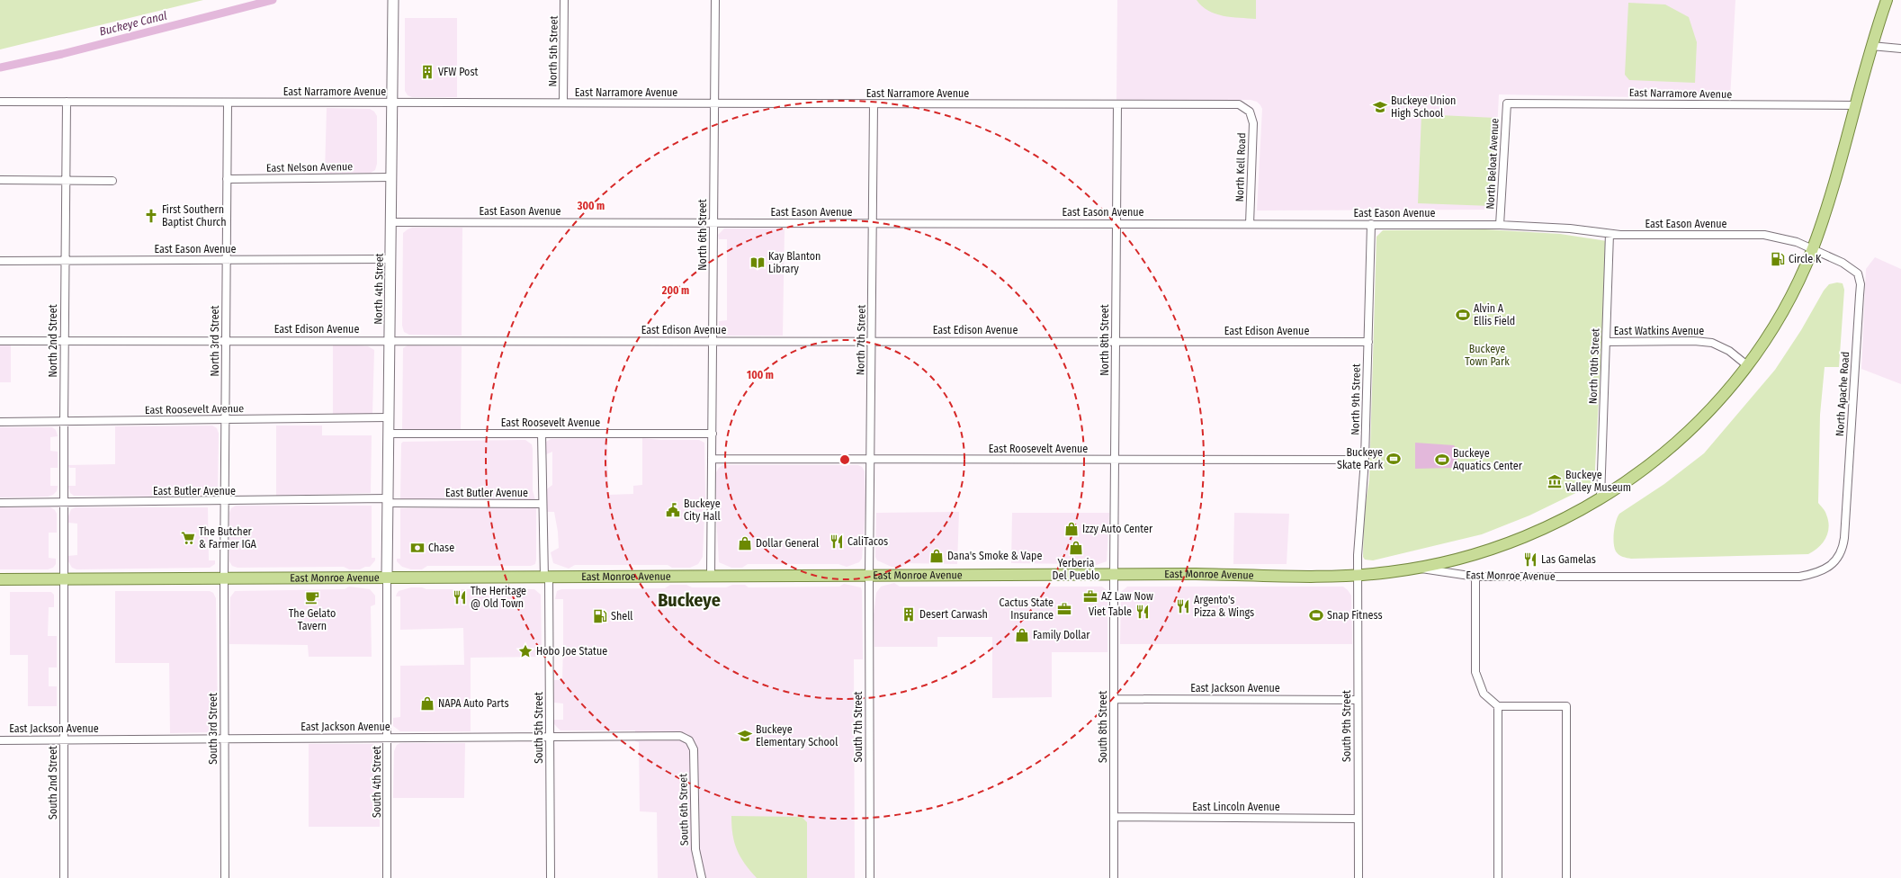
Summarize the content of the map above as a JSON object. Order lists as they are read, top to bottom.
{
  "streets": {
    "main road": ["East Monroe Avenue"],
    "street": [
      "North 5th Street",
      "East Narramore Avenue",
      "North Beloat Avenue",
      "East Nelson Avenue",
      "North Kell Road",
      "East Eason Avenue",
      "North 6th Street",
      "North 4th Street",
      "East Edison Avenue",
      "East Watkins Avenue",
      "North 7th Street",
      "North 8th Street",
      "North 2nd Street",
      "North 3rd Street",
      "North 10th Street",
      "North Apache Road",
      "North 9th Street",
      "East Roosevelt Avenue",
      "East Butler Avenue",
      "East Jackson Avenue",
      "South 9th Street",
      "South 7th Street",
      "South 8th Street",
      "South 5th Street",
      "South 3rd Street",
      "South 4th Street",
      "South 2nd Street",
      "East Lincoln Avenue",
      "South 6th Street"
    ]
  },
  "crossings": [
    ["North 5th Street", "East Narramore Avenue"],
    ["East Narramore Avenue", "North Beloat Avenue"],
    ["East Narramore Avenue", "North Kell Road"],
    ["East Narramore Avenue", "North 6th Street"],
    ["East Narramore Avenue", "North 4th Street"],
    ["East Narramore Avenue", "North 7th Street"],
    ["East Narramore Avenue", "North 8th Street"],
    ["East Narramore Avenue", "North 2nd Street"],
    ["East Narramore Avenue", "North 3rd Street"],
    ["North Beloat Avenue", "East Eason Avenue"],
    ["East Nelson Avenue", "North 4th Street"],
    ["East Nelson Avenue", "North 3rd Street"],
    ["North Kell Road", "East Eason Avenue"],
    ["East Eason Avenue", "North 6th Street"],
    ["East Eason Avenue", "North 4th Street"],
    ["East Eason Avenue", "North 7th Street"],
    ["East Eason Avenue", "North 8th Street"],
    ["East Eason Avenue", "North 2nd Street"],
    ["East Eason Avenue", "North 3rd Street"],
    ["East Eason Avenue", "North 10th Street"],
    ["East Eason Avenue", "North Apache Road"],
    ["East Eason Avenue", "North 9th Street"],
    ["North 6th Street", "East Edison Avenue"],
    ["North 6th Street", "East Roosevelt Avenue"],
    ["North 6th Street", "East Monroe Avenue"],
    ["North 4th Street", "East Edison Avenue"],
    ["North 4th Street", "East Roosevelt Avenue"],
    ["North 4th Street", "East Butler Avenue"],
    ["North 4th Street", "East Monroe Avenue"],
    ["North 4th Street", "South 4th Street"],
    ["East Edison Avenue", "North 7th Street"],
    ["East Edison Avenue", "North 8th Street"],
    ["East Edison Avenue", "North 2nd Street"],
    ["East Edison Avenue", "North 3rd Street"],
    ["East Edison Avenue", "North 9th Street"],
    ["East Watkins Avenue", "North 10th Street"],
    ["North 7th Street", "East Roosevelt Avenue"],
    ["North 7th Street", "East Monroe Avenue"],
    ["North 7th Street", "South 7th Street"],
    ["North 8th Street", "East Roosevelt Avenue"],
    ["North 8th Street", "East Monroe Avenue"],
    ["North 8th Street", "South 8th Street"],
    ["North 2nd Street", "East Roosevelt Avenue"],
    ["North 2nd Street", "East Butler Avenue"],
    ["North 2nd Street", "East Monroe Avenue"],
    ["North 2nd Street", "South 2nd Street"],
    ["North 3rd Street", "East Roosevelt Avenue"],
    ["North 3rd Street", "East Butler Avenue"],
    ["North 3rd Street", "East Monroe Avenue"],
    ["North 3rd Street", "South 3rd Street"],
    ["North Apache Road", "East Monroe Avenue"],
    ["North 9th Street", "East Roosevelt Avenue"],
    ["North 9th Street", "East Monroe Avenue"],
    ["North 9th Street", "South 9th Street"],
    ["East Monroe Avenue", "South 9th Street"],
    ["East Monroe Avenue", "South 7th Street"],
    ["East Monroe Avenue", "South 8th Street"],
    ["East Monroe Avenue", "South 5th Street"],
    ["East Monroe Avenue", "South 3rd Street"],
    ["East Monroe Avenue", "South 4th Street"],
    ["East Monroe Avenue", "South 2nd Street"],
    ["East Jackson Avenue", "South 9th Street"],
    ["East Jackson Avenue", "South 8th Street"],
    ["East Jackson Avenue", "South 5th Street"],
    ["East Jackson Avenue", "South 3rd Street"],
    ["East Jackson Avenue", "South 4th Street"],
    ["East Jackson Avenue", "South 2nd Street"],
    ["East Jackson Avenue", "South 6th Street"],
    ["South 9th Street", "East Lincoln Avenue"],
    ["South 8th Street", "East Lincoln Avenue"]
  ],
  "districts": ["Buckeye"],
  "water": ["Buckeye Canal"],
  "parks": ["Buckeye Town Park"],
  "places": {
    "building": ["VFW Post", "Desert Carwash"],
    "school or university": ["Buckeye Union High School", "Buckeye Elementary School"],
    "church": ["First Southern Baptist Church"],
    "fuel station": ["Circle K", "Shell"],
    "library": ["Kay Blanton Library"],
    "sports": [
      "Alvin A Ellis Field",
      "Buckeye Skate Park",
      "Buckeye Aquatics Center",
      "Snap Fitness"
    ],
    "museum": ["Buckeye Valley Museum"],
    "public building": ["Buckeye City Hall"],
    "shop": [
      "Izzy Auto Center",
      "Dollar General",
      "Yerberia Del Pueblo",
      "Dana's Smoke & Vape",
      "Family Dollar",
      "NAPA Auto Parts"
    ],
    "supermarket": ["The Butcher & Farmer IGA"],
    "restaurant": [
      "CaliTacos",
      "Las Gamelas",
      "The Heritage @ Old Town",
      "Argento's Pizza & Wings",
      "Viet Table"
    ],
    "bank": ["Chase"],
    "office": ["AZ Law Now", "Cactus State Insurance"],
    "cafe": ["The Gelato Tavern"],
    "place": ["Hobo Joe Statue"]
  },
  "rings": ["300 m", "200 m", "100 m"]
}
